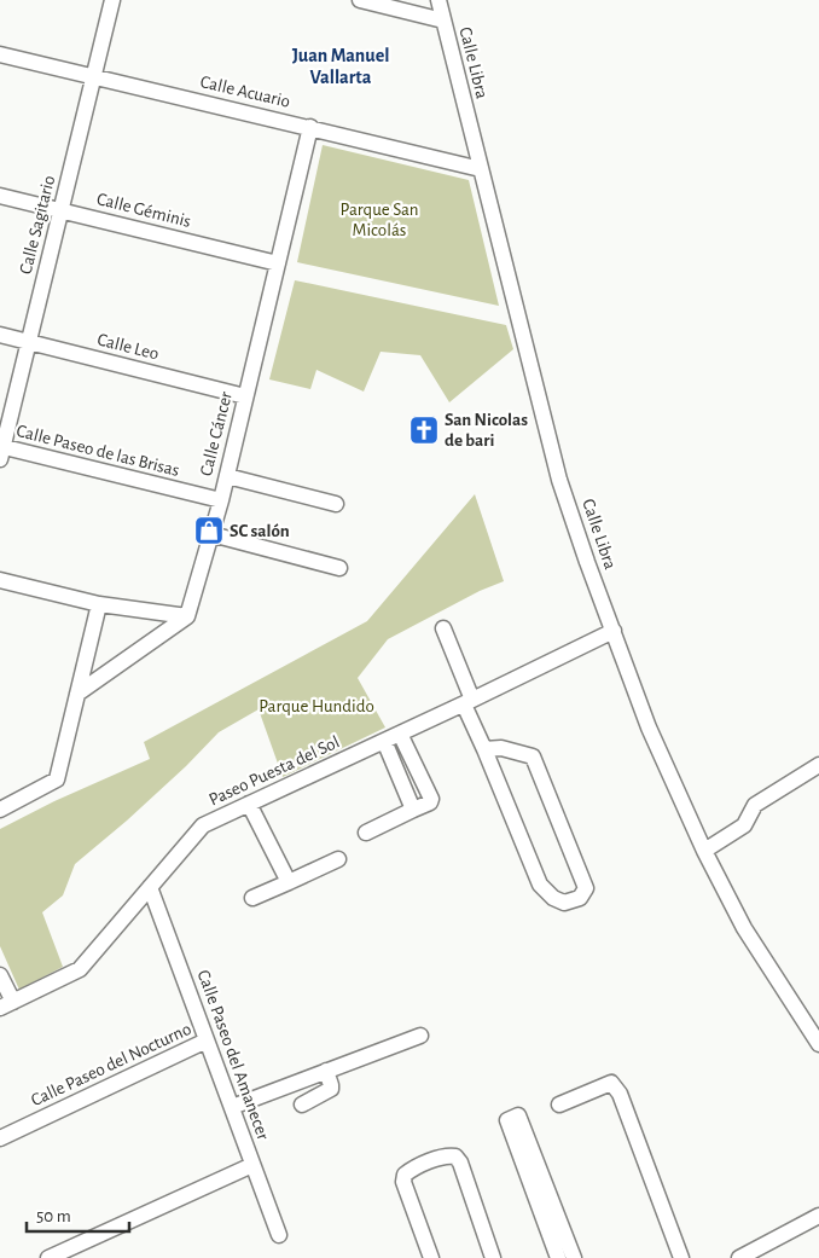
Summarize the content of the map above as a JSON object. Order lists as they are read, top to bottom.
{
  "streets": {
    "street": [
      "Calle Libra",
      "Calle Acuario",
      "Calle Géminis",
      "Calle Sagitario",
      "Calle Leo",
      "Calle Cáncer",
      "Calle Paseo de las Brisas",
      "Paseo Puesta del Sol",
      "Calle Paseo del Amanecer",
      "Calle Paseo del Nocturno"
    ]
  },
  "crossings": [
    ["Calle Libra", "Calle Acuario"],
    ["Calle Libra", "Paseo Puesta del Sol"],
    ["Calle Acuario", "Calle Sagitario"],
    ["Calle Acuario", "Calle Cáncer"],
    ["Calle Géminis", "Calle Sagitario"],
    ["Calle Géminis", "Calle Cáncer"],
    ["Calle Sagitario", "Calle Leo"],
    ["Calle Sagitario", "Calle Paseo de las Brisas"],
    ["Calle Leo", "Calle Cáncer"],
    ["Calle Cáncer", "Calle Paseo de las Brisas"],
    ["Paseo Puesta del Sol", "Calle Paseo del Amanecer"],
    ["Calle Paseo del Amanecer", "Calle Paseo del Nocturno"]
  ],
  "districts": ["Juan Manuel Vallarta"],
  "parks": ["Parque San Micolás", "Parque Hundido"],
  "places": {
    "church": ["San Nicolas de bari"],
    "shop": ["SC salón"]
  },
  "scale_bar": "50 m"
}
